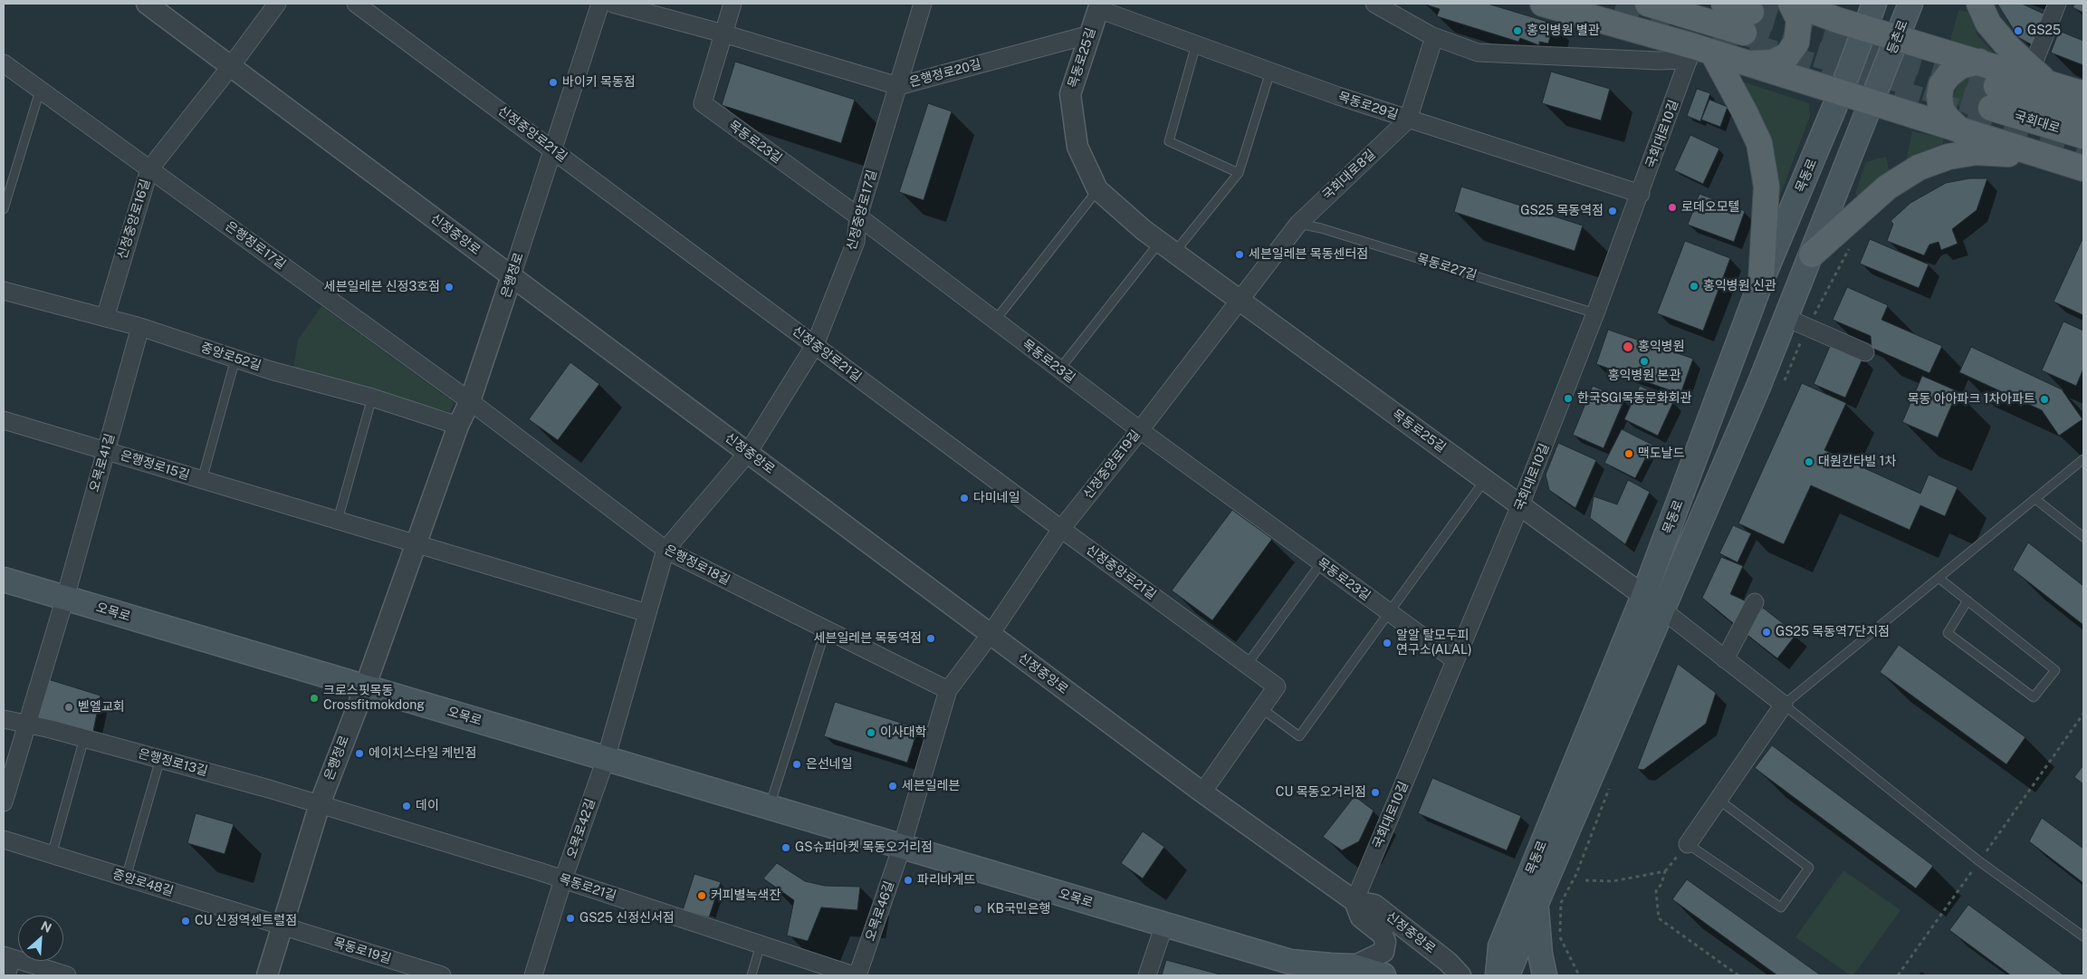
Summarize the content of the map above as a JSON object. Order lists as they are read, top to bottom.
{
  "streets": {
    "main road": [
      "등촌로",
      "국회대로",
      "목동로",
      "오목로"
    ],
    "street": [
      "목동로25길",
      "은행정로20길",
      "목동로29길",
      "신정중앙로21길",
      "국회대로10길",
      "목동로23길",
      "국회대로8길",
      "신정중앙로17길",
      "신정중앙로16길",
      "신정중앙로",
      "은행정로17길",
      "은행정로",
      "중앙로52길",
      "오목로41길",
      "신정중앙로19길",
      "은행정로15길",
      "은행정로18길",
      "은행정로13길",
      "오목로42길",
      "중앙로48길",
      "목동로21길",
      "오목로46길",
      "목동로19길"
    ],
    "lane": ["목동로27길"]
  },
  "crossings": [
    ["등촌로", "목동로"],
    ["목동로25길", "은행정로20길"],
    ["목동로25길", "목동로29길"],
    ["목동로25길", "국회대로10길"],
    ["목동로25길", "국회대로8길"],
    ["목동로25길", "목동로"],
    ["목동로25길", "신정중앙로19길"],
    ["은행정로20길", "목동로23길"],
    ["은행정로20길", "신정중앙로17길"],
    ["목동로29길", "국회대로10길"],
    ["목동로29길", "국회대로8길"],
    ["신정중앙로21길", "신정중앙로17길"],
    ["신정중앙로21길", "신정중앙로"],
    ["신정중앙로21길", "은행정로"],
    ["신정중앙로21길", "신정중앙로19길"],
    ["국회대로10길", "목동로23길"],
    ["국회대로10길", "신정중앙로"],
    ["국회대로10길", "목동로27길"],
    ["목동로23길", "신정중앙로17길"],
    ["목동로23길", "신정중앙로19길"],
    ["국회대로8길", "목동로27길"],
    ["국회대로8길", "신정중앙로19길"],
    ["신정중앙로17길", "신정중앙로"],
    ["신정중앙로17길", "은행정로18길"],
    ["신정중앙로17길", "오목로42길"],
    ["신정중앙로16길", "신정중앙로"],
    ["신정중앙로16길", "은행정로17길"],
    ["신정중앙로16길", "중앙로52길"],
    ["신정중앙로", "은행정로"],
    ["신정중앙로", "신정중앙로19길"],
    ["신정중앙로", "오목로"],
    ["은행정로17길", "은행정로"],
    ["은행정로17길", "은행정로18길"],
    ["은행정로", "중앙로52길"],
    ["은행정로", "은행정로15길"],
    ["은행정로", "은행정로18길"],
    ["은행정로", "오목로"],
    ["은행정로", "은행정로13길"],
    ["은행정로", "중앙로48길"],
    ["은행정로", "목동로21길"],
    ["은행정로", "목동로19길"],
    ["중앙로52길", "오목로41길"],
    ["중앙로52길", "은행정로15길"],
    ["오목로41길", "은행정로15길"],
    ["오목로41길", "오목로"],
    ["오목로41길", "은행정로13길"],
    ["신정중앙로19길", "은행정로18길"],
    ["신정중앙로19길", "오목로46길"],
    ["은행정로18길", "오목로42길"],
    ["은행정로18길", "오목로46길"],
    ["오목로", "오목로42길"],
    ["오목로", "오목로46길"],
    ["은행정로13길", "목동로21길"],
    ["오목로42길", "목동로21길"],
    ["중앙로48길", "목동로19길"]
  ],
  "places": [
    "홍익병원 별관",
    "GS25",
    "바이키 목동점",
    "로데오모텔",
    "GS25 목동역점",
    "세븐일레븐 목동센터점",
    "홍익병원 신관",
    "세븐일레븐 신정3호점",
    "홍익병원",
    "홍익병원 본관",
    "한국SGI목동문화회관",
    "목동 아아파크 1차아파트",
    "맥도날드",
    "대원칸타빌 1차",
    "다미네일",
    "GS25 목동역7단지점",
    "세븐일레븐 목동역점",
    "알알 탈모두피 연구소(ALAL)",
    "크로스핏목동 Crossfitmokdong",
    "벧엘교회",
    "이사대학",
    "에이치스타일 케빈점",
    "은선네일",
    "세븐일레븐",
    "CU 목동오거리점",
    "데이",
    "GS슈퍼마켓 목동오거리점",
    "파리바게뜨",
    "커피별녹색잔",
    "KB국민은행",
    "GS25 신정신서점",
    "CU 신정역센트럴점"
  ],
  "north": "top right"
}
